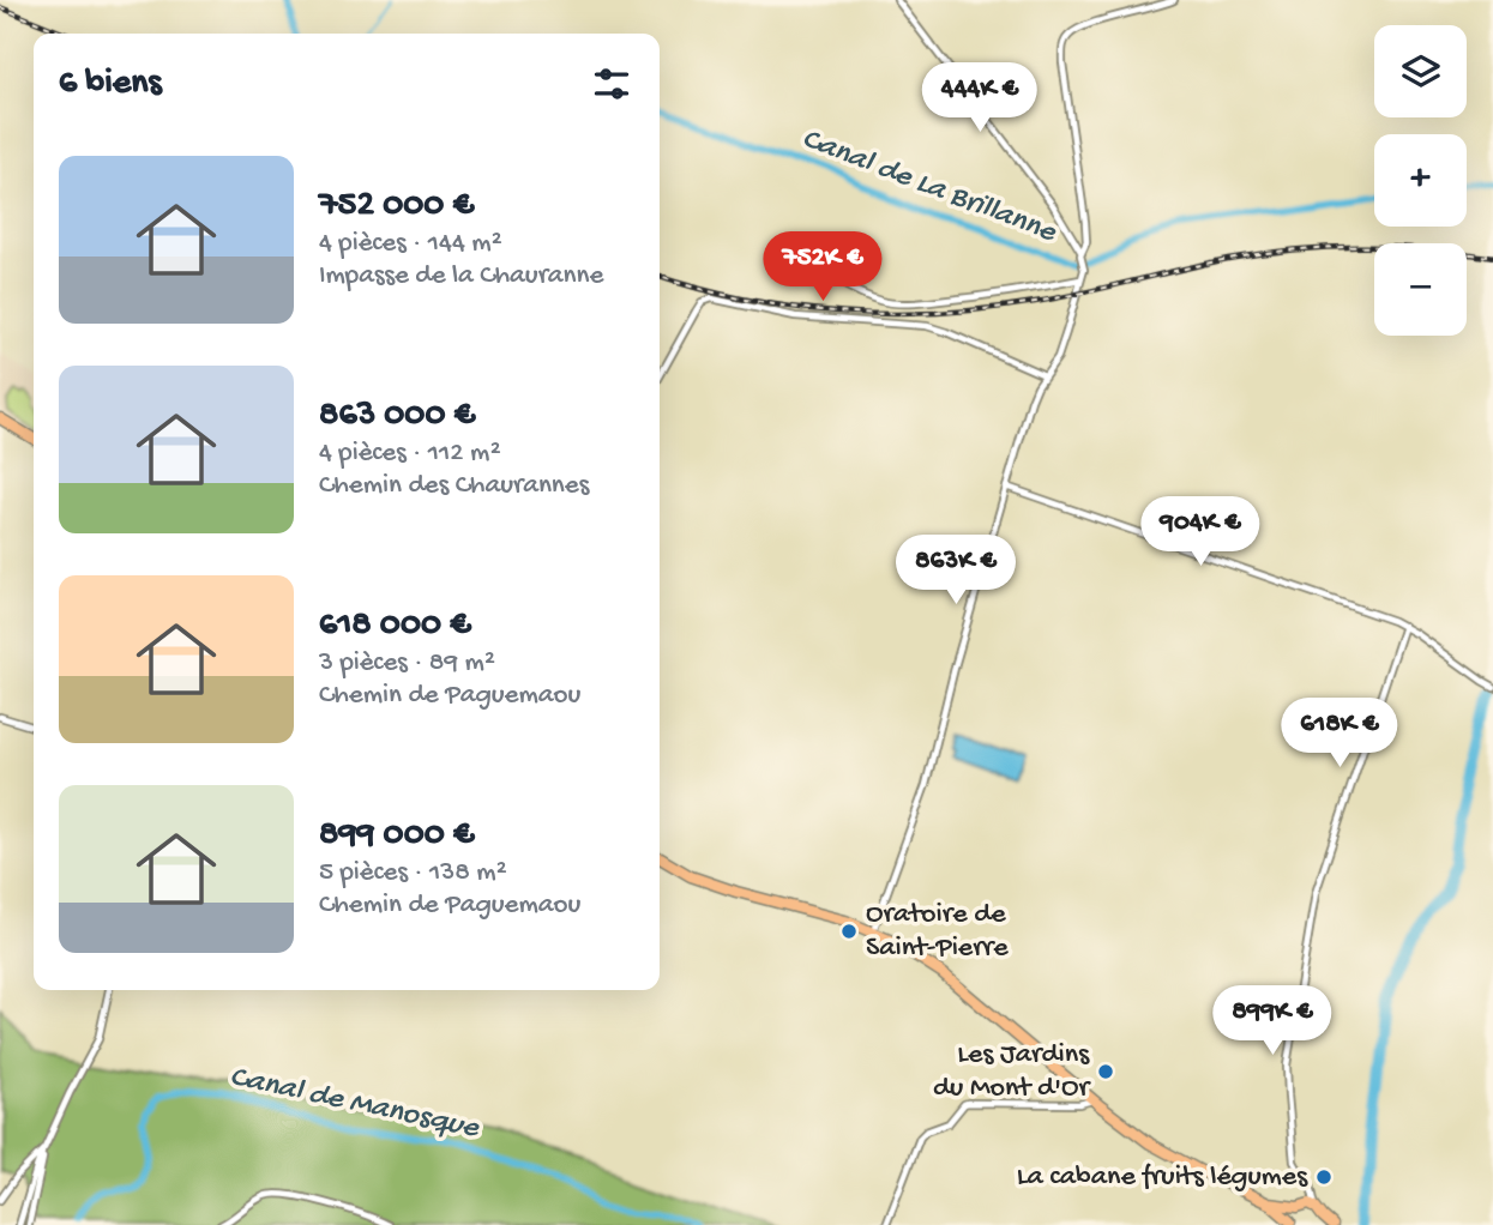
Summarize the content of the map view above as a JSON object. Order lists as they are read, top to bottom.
{
  "water": ["Canal de La Brillanne", "Canal de Manosque"],
  "places": ["Oratoire de Saint-Pierre", "Les Jardins du Mont d'Or", "La cabane fruits légumes"],
  "page": {
    "map_buttons": ["+", "−"],
    "heading": "6 biens",
    "price": [
      "444K €",
      "752K €",
      "904K €",
      "863K €",
      "618K €",
      "899K €"
    ],
    "list": [
      {
        "name": "752 000 €",
        "note": "4 pièces · 144 m² · Impasse de la Chauranne"
      },
      {
        "name": "863 000 €",
        "note": "4 pièces · 112 m² · Chemin des Chaurannes"
      },
      {
        "name": "618 000 €",
        "note": "3 pièces · 89 m² · Chemin de Paguemaou"
      },
      {
        "name": "899 000 €",
        "note": "5 pièces · 138 m² · Chemin de Paguemaou"
      }
    ]
  }
}
